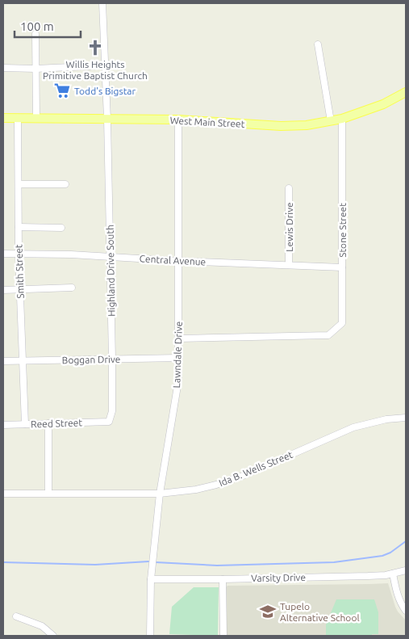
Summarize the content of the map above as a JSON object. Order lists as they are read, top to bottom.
{
  "streets": {
    "main road": ["West Main Street"],
    "street": [
      "Lewis Drive",
      "Stone Street",
      "Central Avenue",
      "Highland Drive South",
      "Smith Street",
      "Lawndale Drive",
      "Boggan Drive",
      "Reed Street",
      "Ida B. Wells Street",
      "Varsity Drive"
    ]
  },
  "crossings": [
    ["West Main Street", "Stone Street"],
    ["West Main Street", "Highland Drive South"],
    ["West Main Street", "Smith Street"],
    ["West Main Street", "Lawndale Drive"],
    ["Lewis Drive", "Central Avenue"],
    ["Stone Street", "Central Avenue"],
    ["Stone Street", "Lawndale Drive"],
    ["Central Avenue", "Highland Drive South"],
    ["Central Avenue", "Smith Street"],
    ["Central Avenue", "Lawndale Drive"],
    ["Highland Drive South", "Boggan Drive"],
    ["Highland Drive South", "Reed Street"],
    ["Smith Street", "Boggan Drive"],
    ["Smith Street", "Reed Street"],
    ["Lawndale Drive", "Boggan Drive"],
    ["Lawndale Drive", "Ida B. Wells Street"],
    ["Lawndale Drive", "Varsity Drive"]
  ],
  "places": {
    "church": ["Willis Heights Primitive Baptist Church"],
    "supermarket": ["Todd's Bigstar"],
    "school or university": ["Tupelo Alternative School"]
  },
  "scale_bar": "100 m"
}
